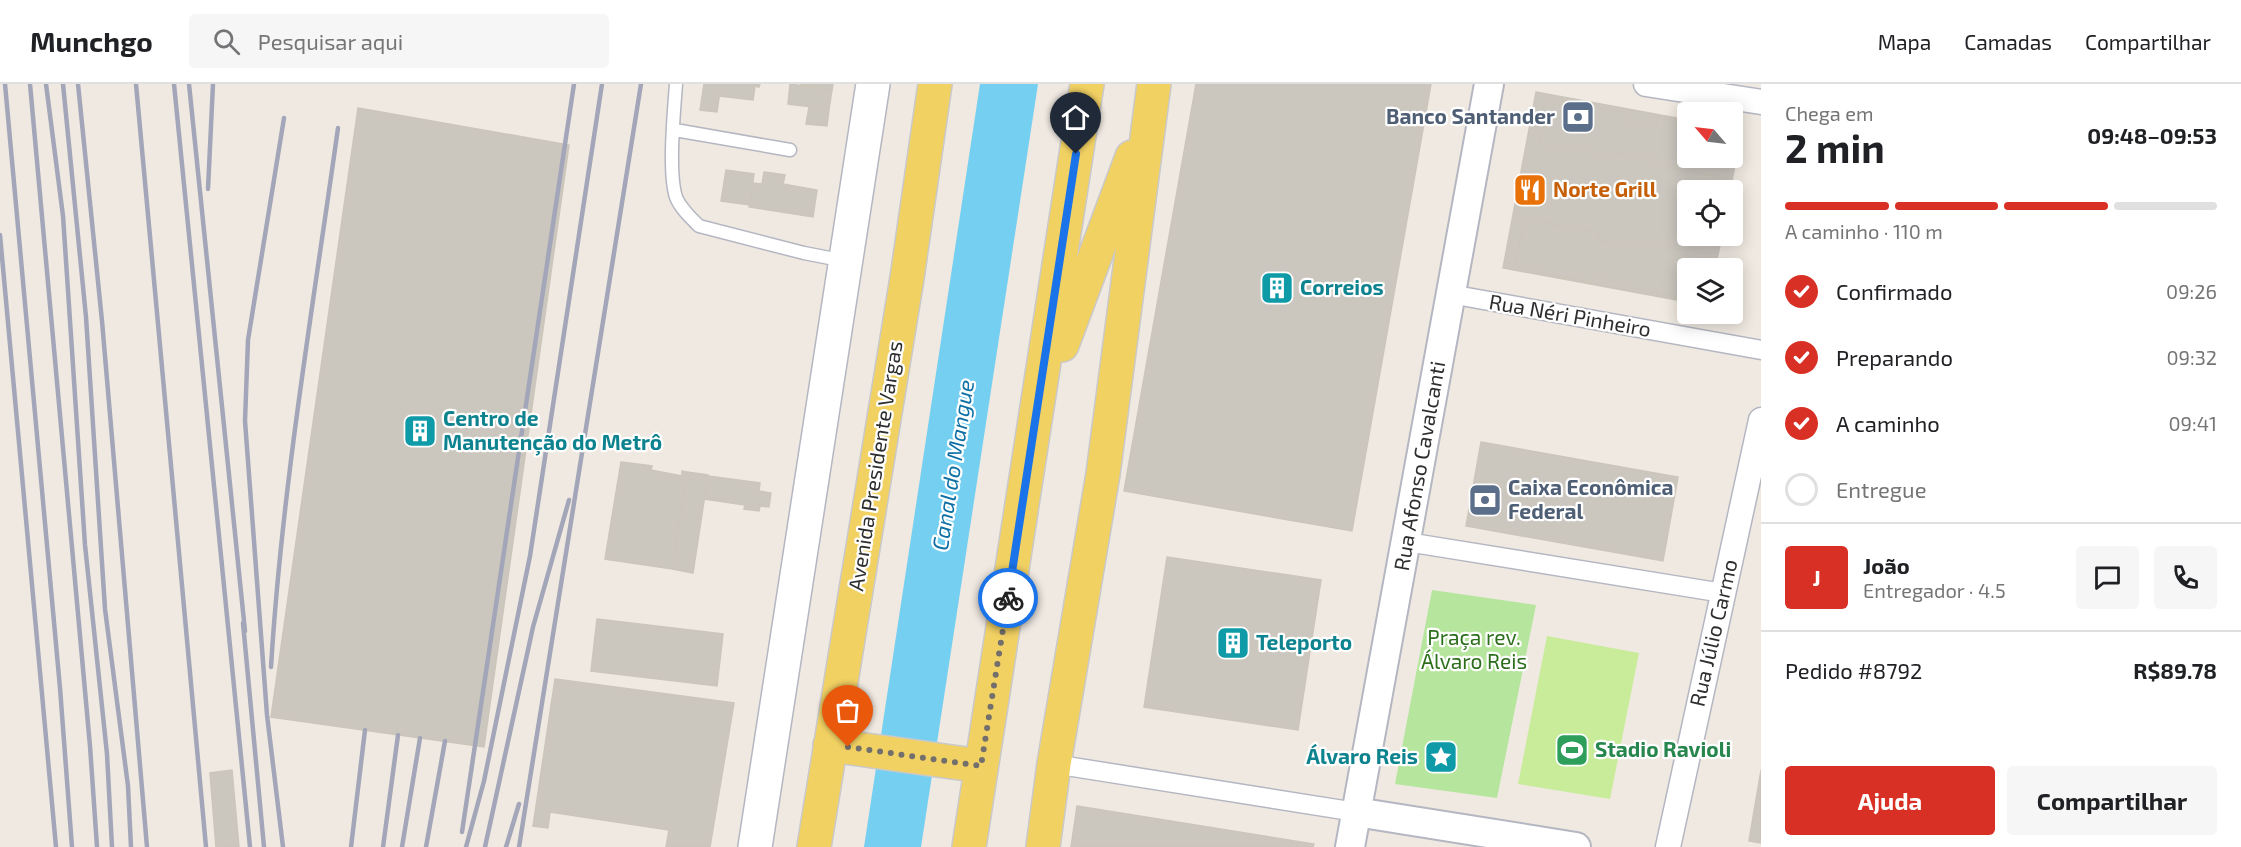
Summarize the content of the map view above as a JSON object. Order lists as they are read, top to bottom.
{
  "streets": {
    "main road": ["Avenida Presidente Vargas"],
    "street": ["Rua Néri Pinheiro", "Rua Afonso Cavalcanti", "Rua Júlio Carmo"]
  },
  "crossings": [
    ["Rua Néri Pinheiro", "Rua Afonso Cavalcanti"]
  ],
  "water": ["Canal do Mangue"],
  "parks": ["Praça rev. Álvaro Reis"],
  "places": {
    "bank": ["Banco Santander", "Caixa Econômica Federal"],
    "restaurant": ["Norte Grill"],
    "building": ["Correios", "Centro de Manutenção do Metrô", "Teleporto"],
    "sports": ["Stadio Ravioli"],
    "place": ["Álvaro Reis"]
  },
  "north": "top left",
  "page": {
    "header": "Munchgo",
    "search": "Pesquisar aqui",
    "nav": ["Mapa", "Camadas", "Compartilhar"],
    "heading": ["2 min", "Chega em", "09:48–09:53"],
    "panel": [
      "João",
      "Entregador · 4.5",
      "Pedido #8792",
      "R$89.78"
    ],
    "bar": "A caminho · 110 m",
    "list": [
      ["Confirmado", "09:26"],
      ["Preparando", "09:32"],
      ["A caminho", "09:41"],
      "Entregue"
    ],
    "round": "J",
    "buttons": ["Ajuda", "Compartilhar"]
  }
}
